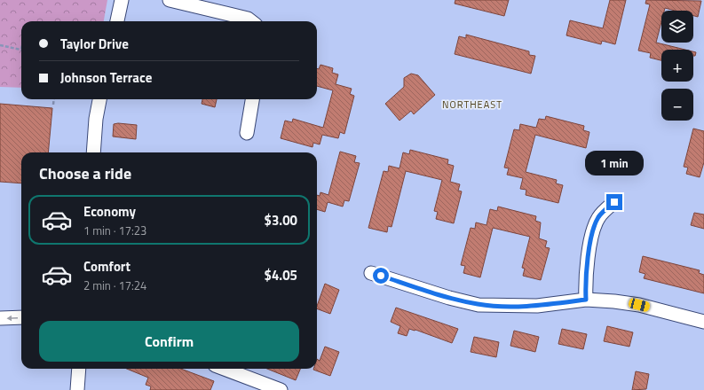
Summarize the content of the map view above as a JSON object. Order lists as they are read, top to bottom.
{
  "districts": ["NORTHEAST"],
  "page": {
    "map_buttons": ["+", "−"],
    "banner": ["Taylor Drive", "Johnson Terrace"],
    "bubble": "1 min",
    "heading": "Choose a ride",
    "list": [
      {
        "name": "Economy",
        "note": "1 min · 17:23",
        "value": "$3.00"
      },
      {
        "name": "Comfort",
        "note": "2 min · 17:24",
        "value": "$4.05"
      }
    ],
    "buttons": "Confirm"
  }
}
